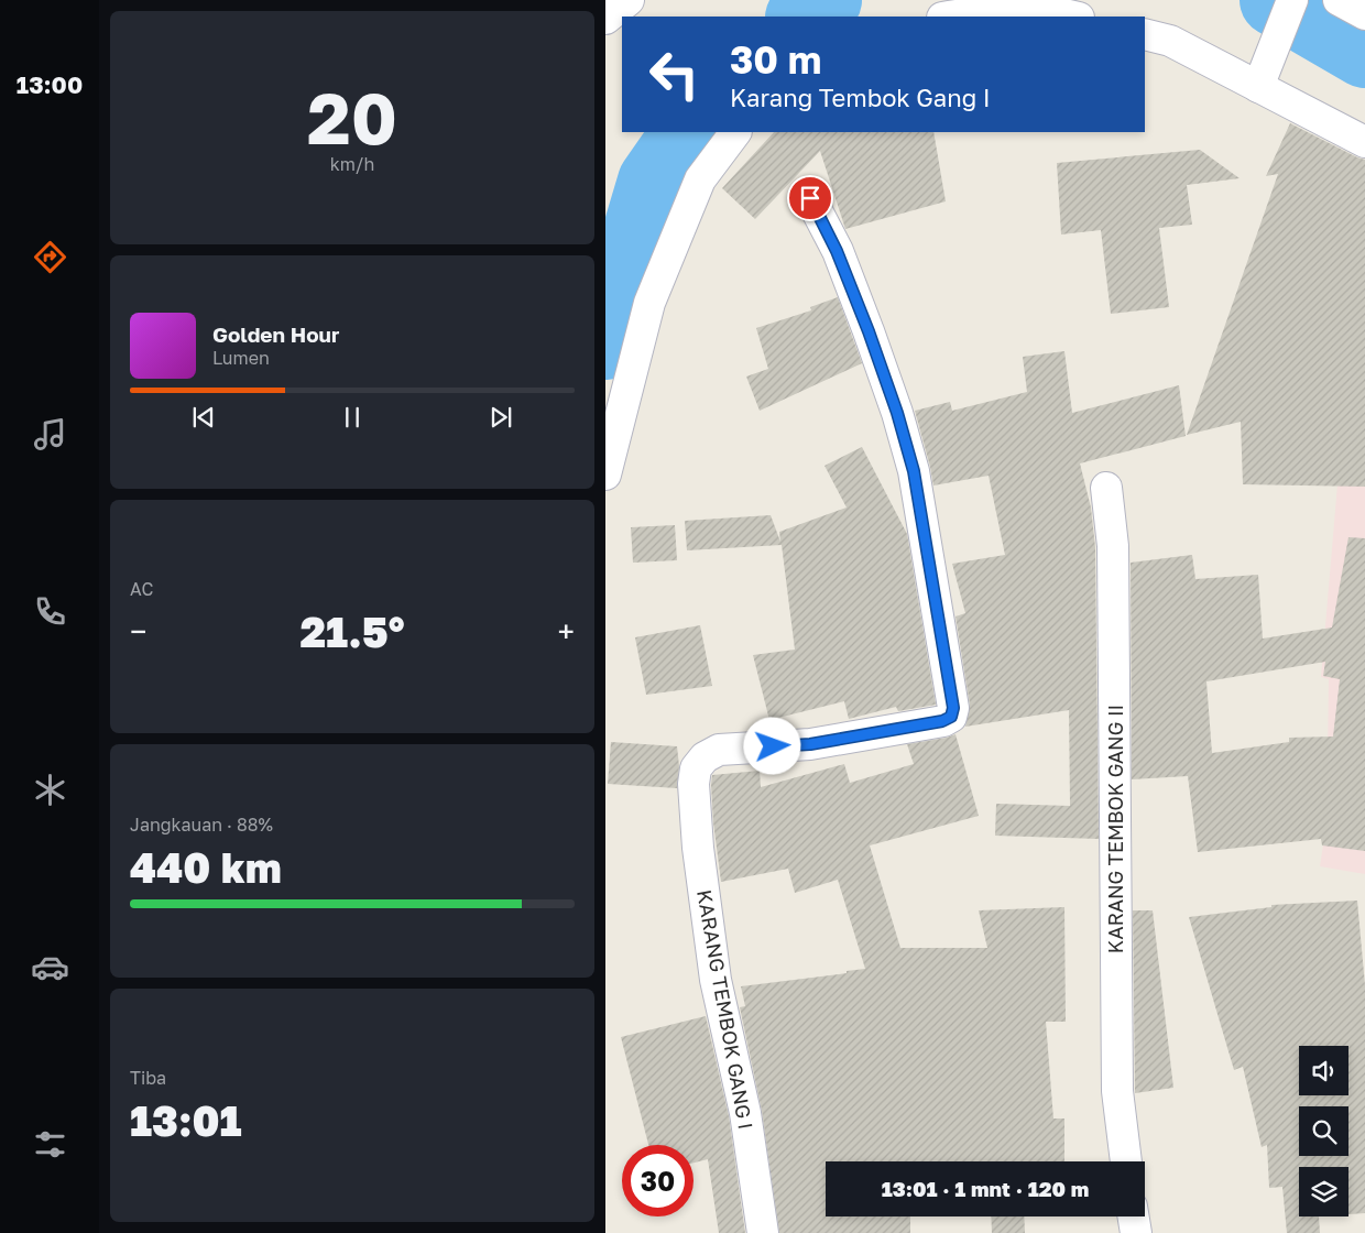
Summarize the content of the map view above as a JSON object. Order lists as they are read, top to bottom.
{
  "streets": {
    "street": ["KARANG TEMBOK GANG II", "KARANG TEMBOK GANG I"]
  },
  "page": {
    "tabs": "13:00",
    "tile": [
      ["20", "km/h"],
      "AC",
      ["Jangkauan · 88%", "440 km"],
      ["Tiba", "13:01"]
    ],
    "turn": ["30 m", "Karang Tembok Gang I"],
    "song": ["Golden Hour", "Lumen"],
    "heat": ["−", "21.5°", "+"],
    "limit": "30",
    "trip": "13:01 · 1 mnt · 120 m"
  }
}
